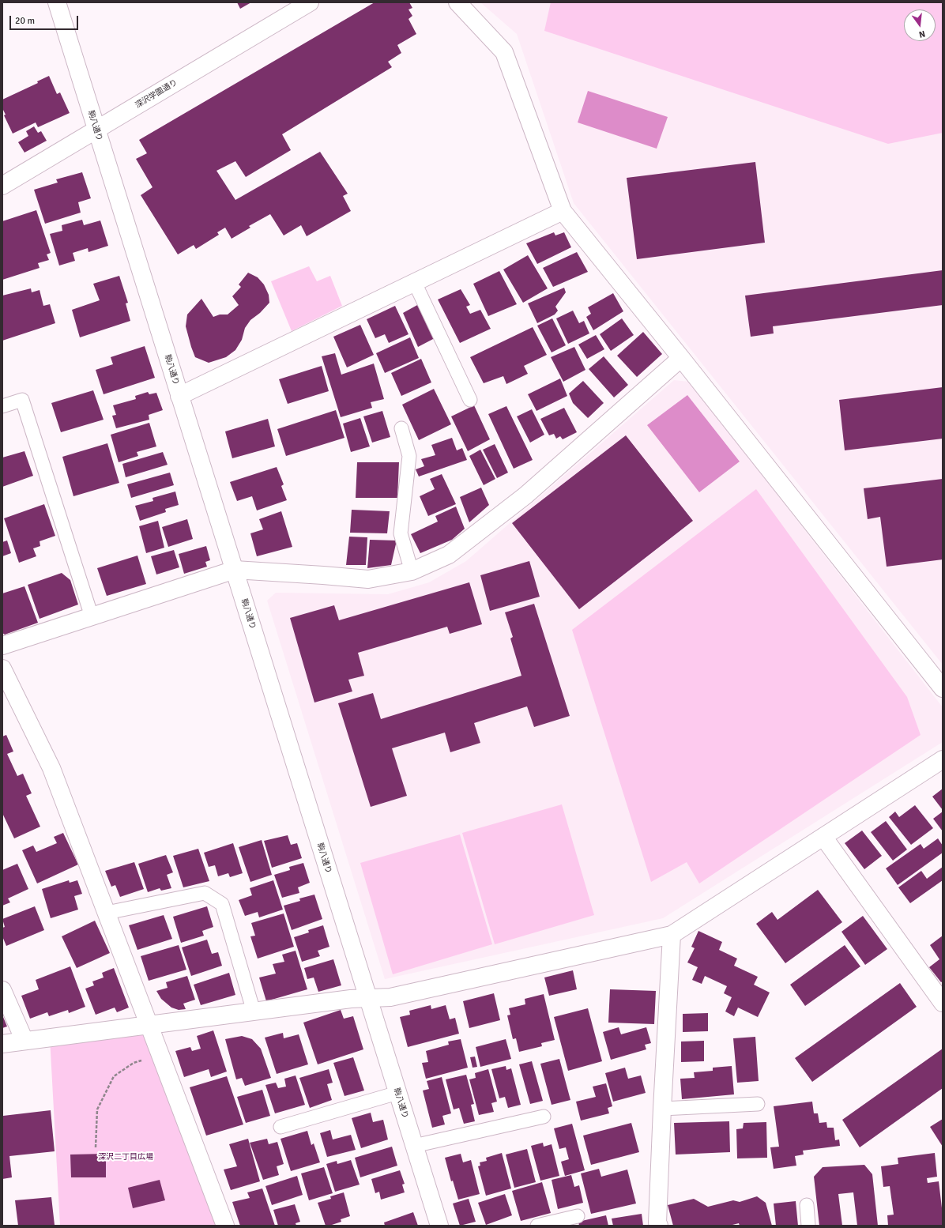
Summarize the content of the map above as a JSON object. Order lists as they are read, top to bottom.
{
  "streets": {
    "street": ["深沢学園通り", "駒八通り"]
  },
  "crossings": [
    ["深沢学園通り", "駒八通り"]
  ],
  "parks": ["深沢二丁目広場"],
  "scale_bar": "20 m",
  "north": "bottom"
}
